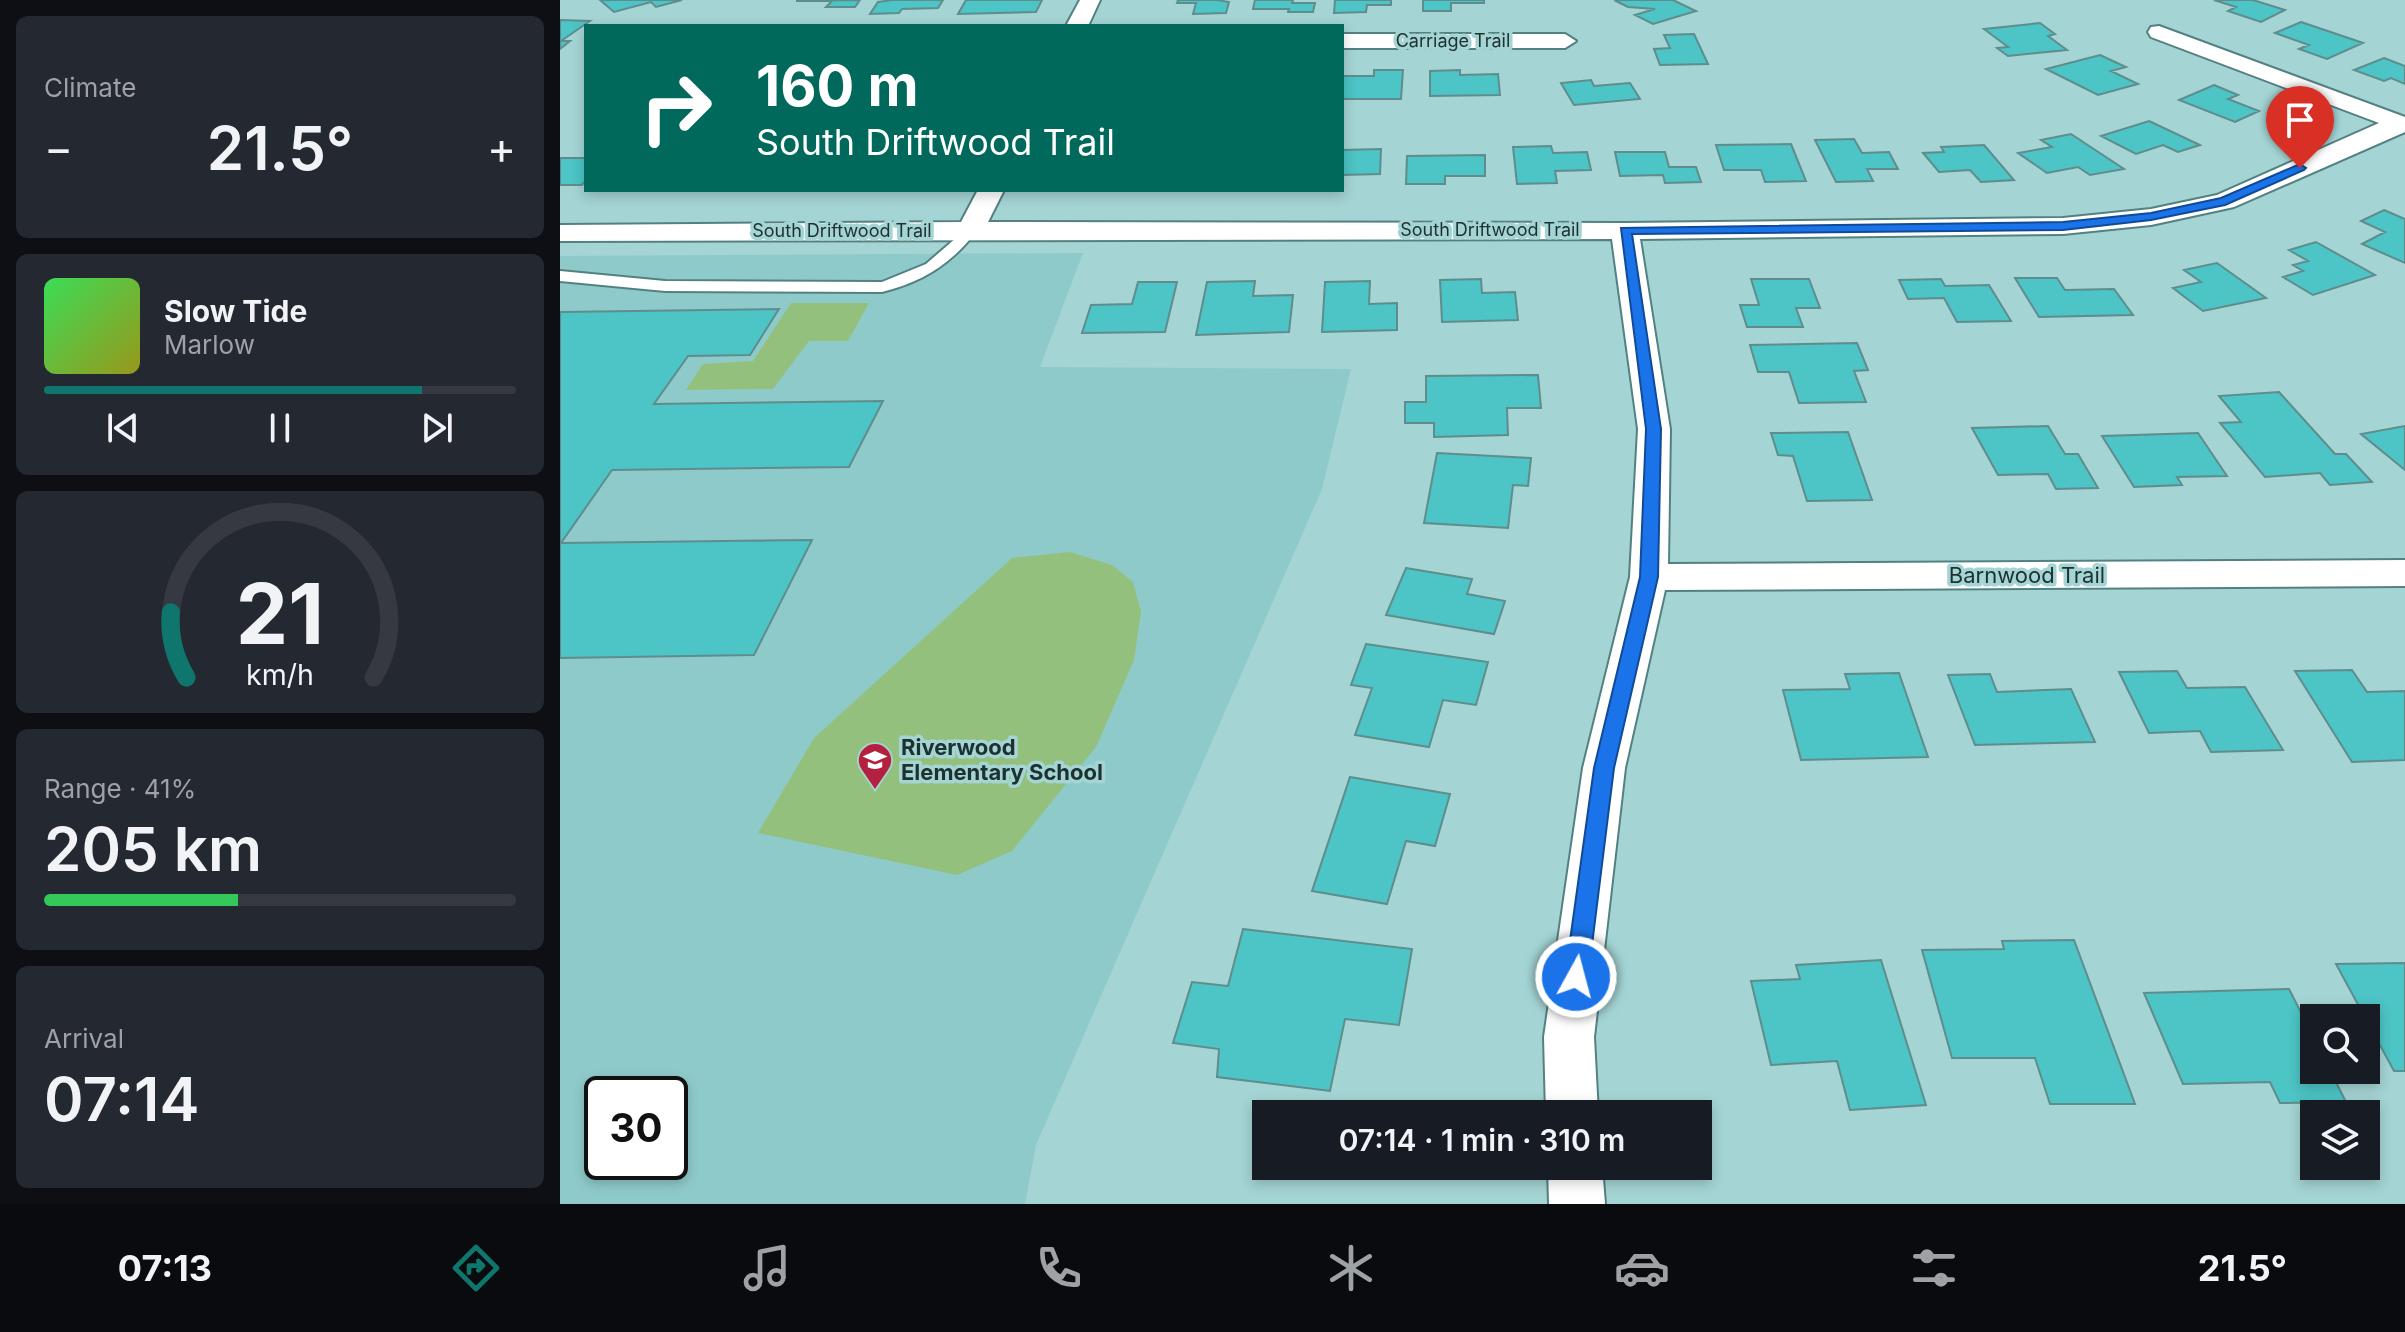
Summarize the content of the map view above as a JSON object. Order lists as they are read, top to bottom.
{
  "streets": {
    "street": ["Carriage Trail", "South Driftwood Trail", "Barnwood Trail"]
  },
  "places": {
    "school or university": ["Riverwood Elementary School"]
  },
  "page": {
    "tile": [
      "Climate",
      ["Range · 41%", "205 km"],
      ["Arrival", "07:14"]
    ],
    "turn": ["160 m", "South Driftwood Trail"],
    "heat": ["−", "21.5°", "+"],
    "song": ["Slow Tide", "Marlow"],
    "limit": "30",
    "trip": "07:14 · 1 min · 310 m",
    "tabs": ["07:13", "21.5°"],
    "gauge": ["21", "km/h"]
  }
}
